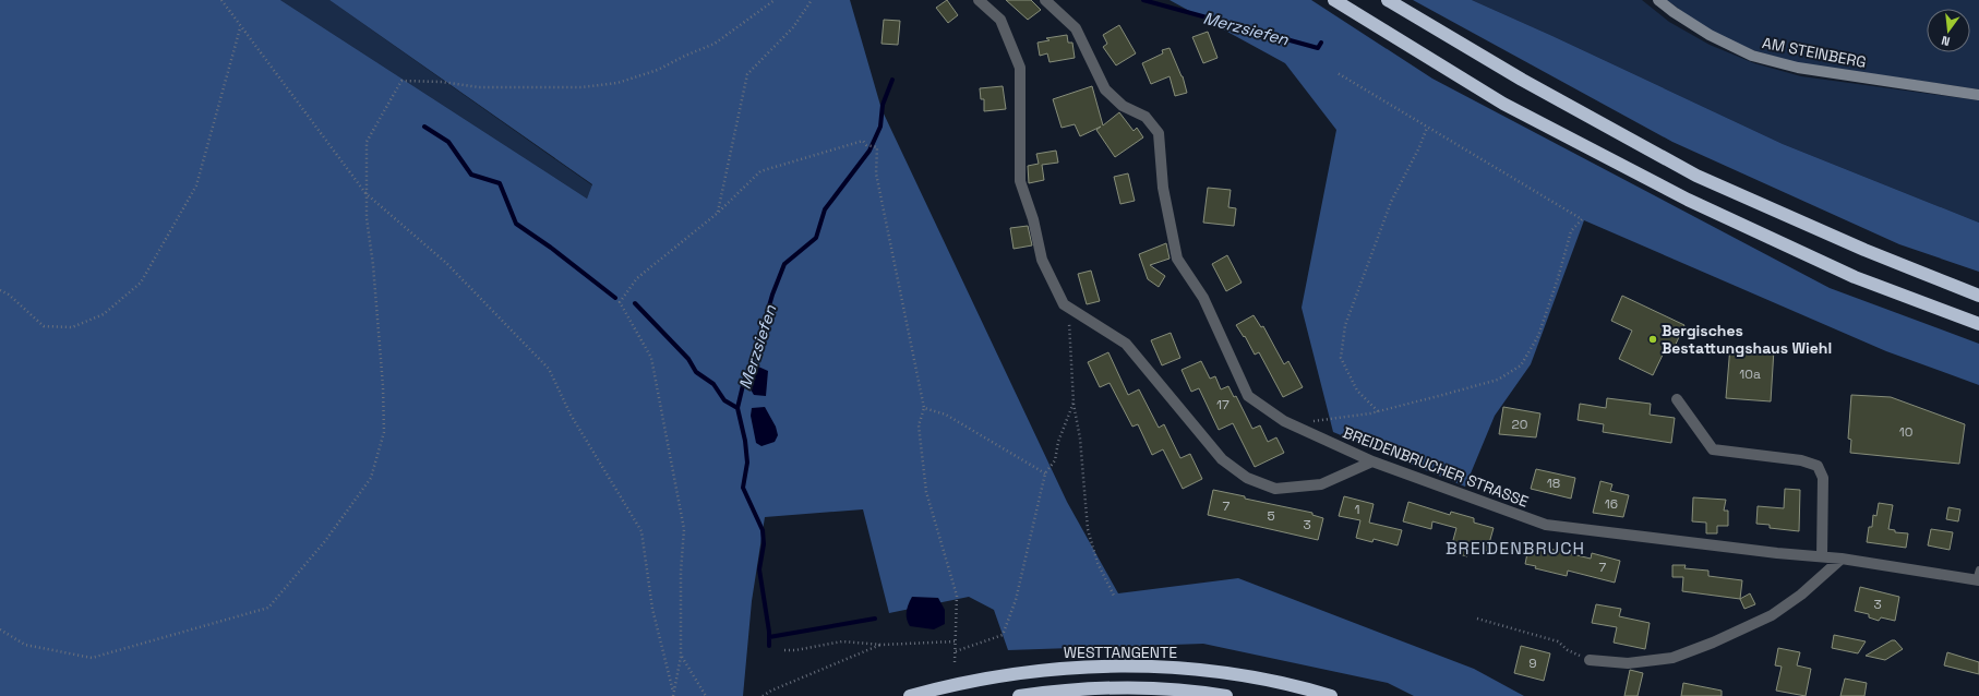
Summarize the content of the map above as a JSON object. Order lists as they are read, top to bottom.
{
  "streets": {
    "highway": ["WESTTANGENTE"],
    "main road": ["AM STEINBERG"],
    "street": ["BREIDENBRUCHER STRASSE"]
  },
  "districts": ["BREIDENBRUCH"],
  "water": ["Merzsiefen"],
  "places": ["Bergisches Bestattungshaus Wiehl"],
  "house_numbers": [
    "10a",
    "17",
    "20",
    "10",
    "18",
    "16",
    "7",
    "1",
    "5",
    "3",
    "7",
    "3",
    "9"
  ],
  "north": "bottom"
}
